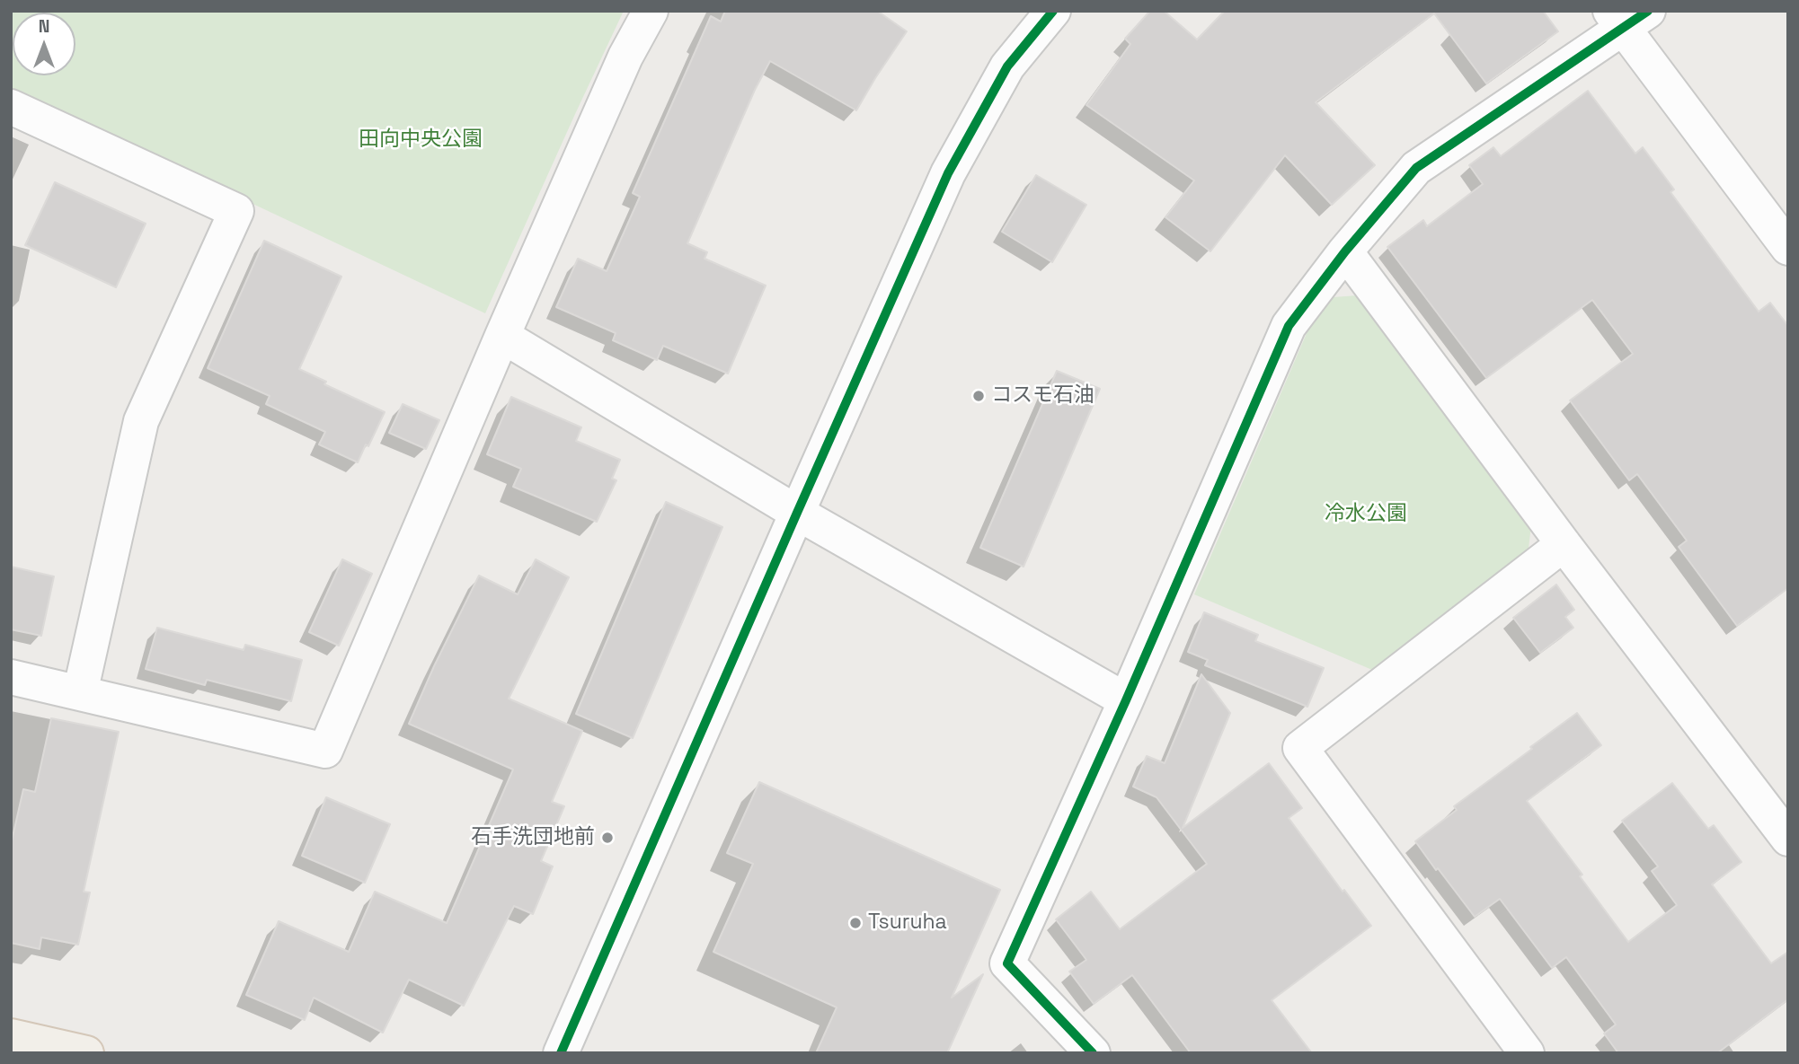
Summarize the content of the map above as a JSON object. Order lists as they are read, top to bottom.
{
  "parks": ["田向中央公園", "冷水公園"],
  "places": ["コスモ石油", "石手洗団地前", "Tsuruha"],
  "north": "top"
}
